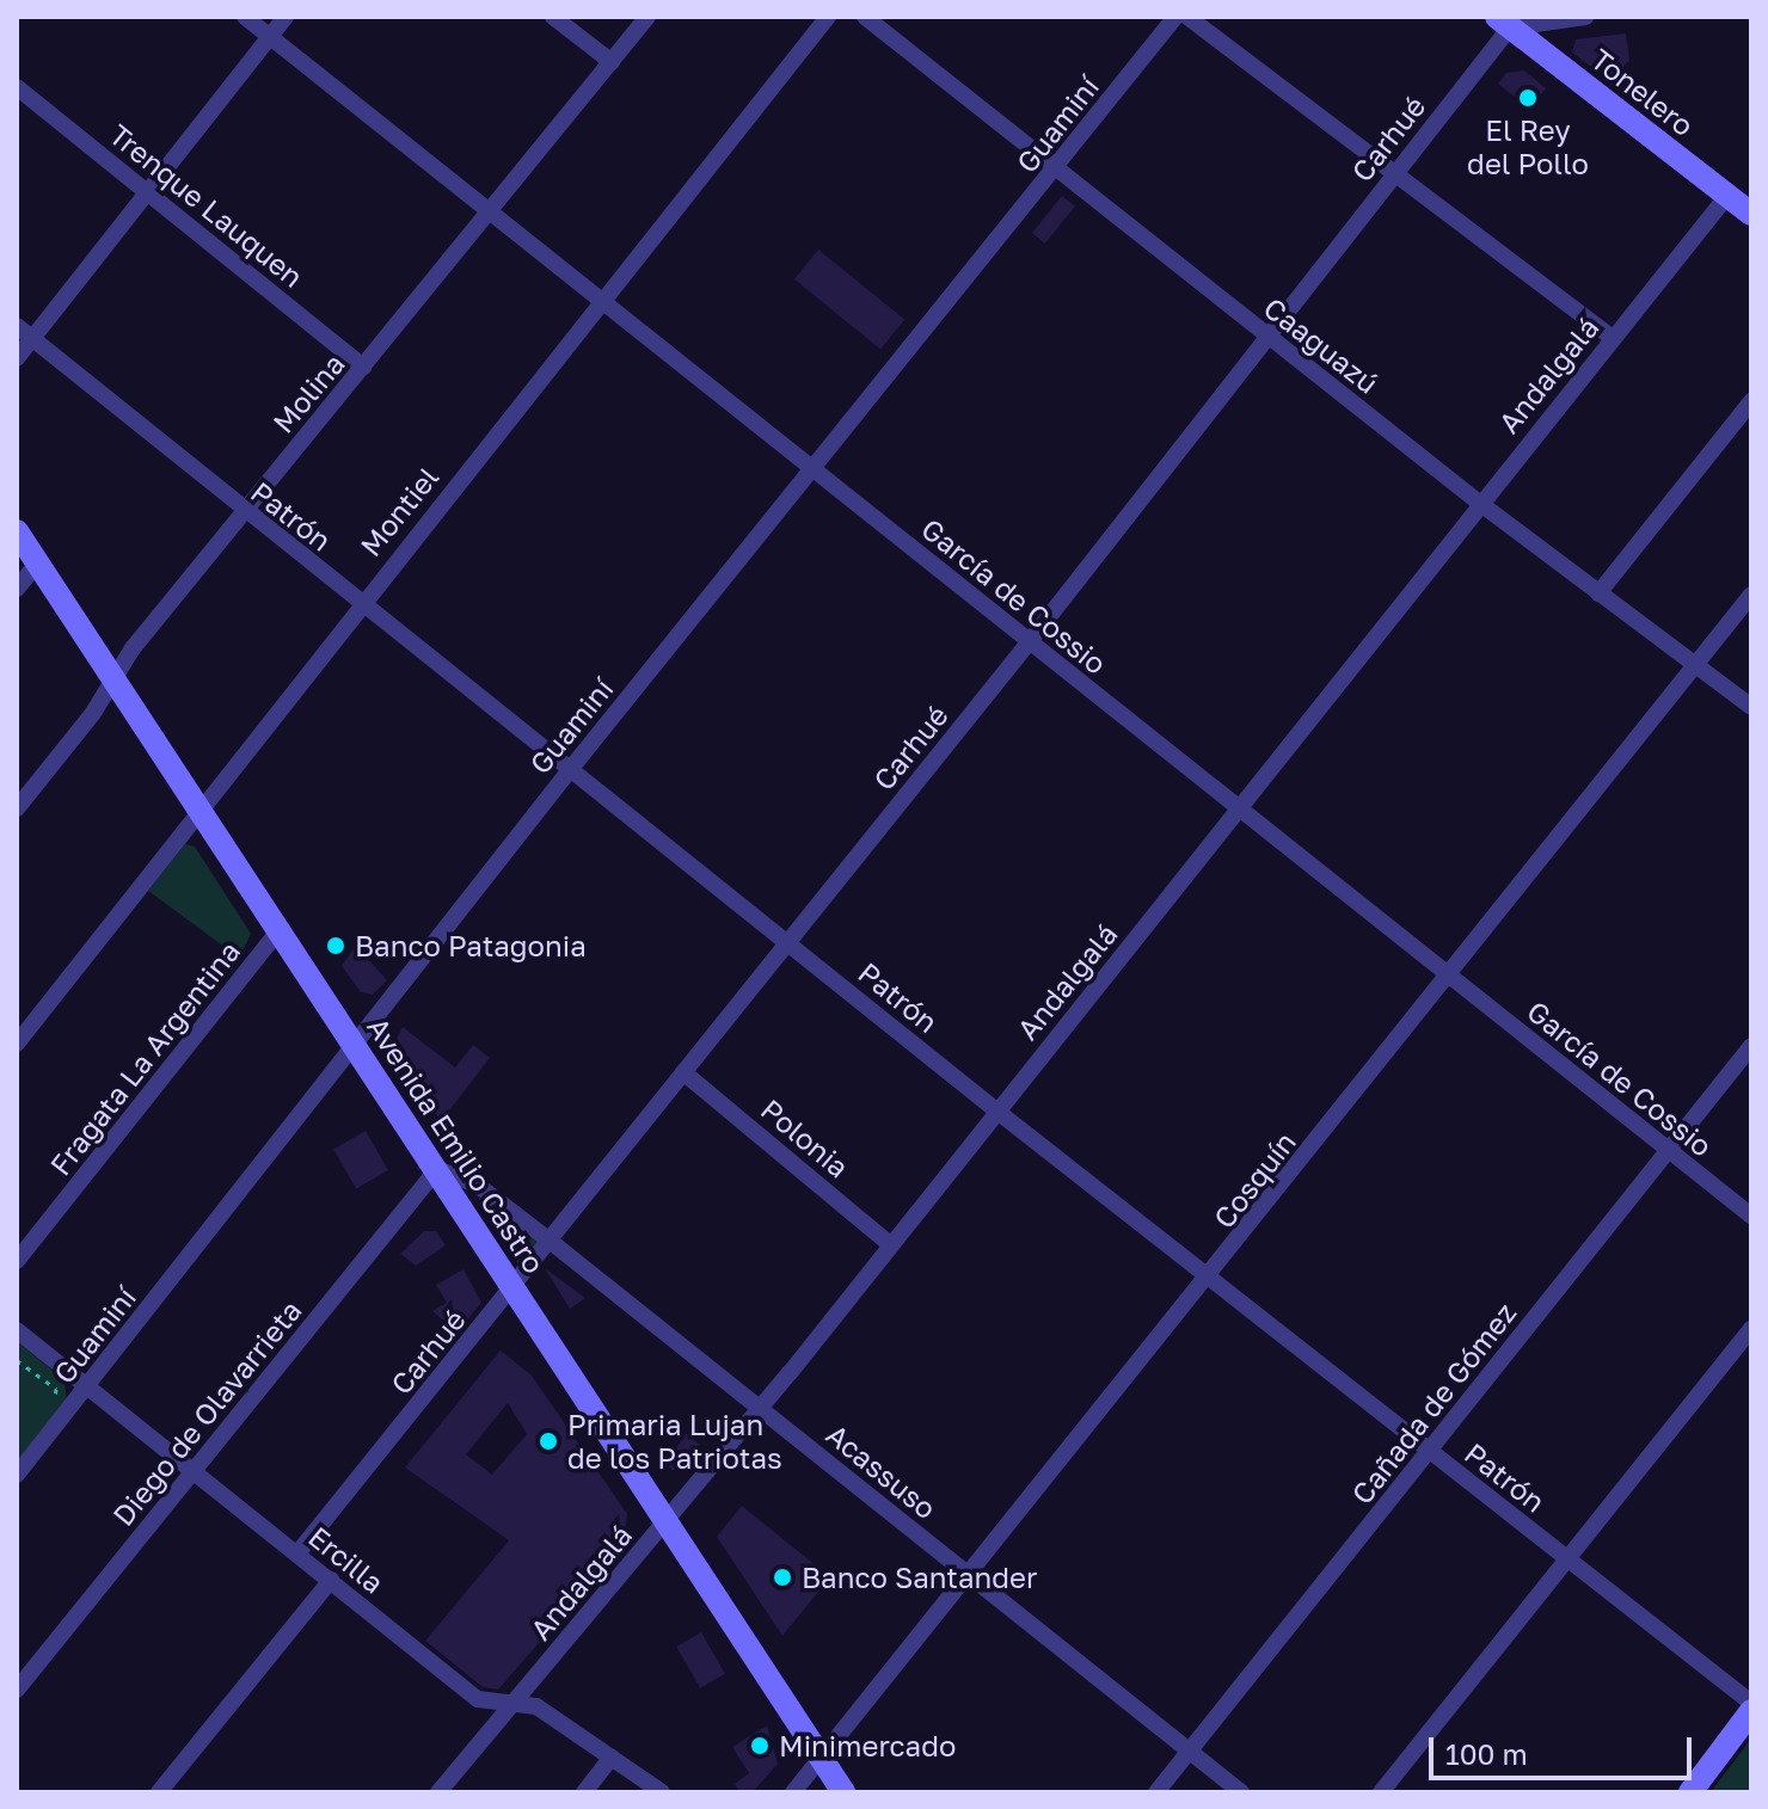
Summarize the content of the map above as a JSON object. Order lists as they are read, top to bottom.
{
  "streets": {
    "main road": ["Tonelero", "Avenida Emilio Castro"],
    "street": [
      "Guaminí",
      "Carhué",
      "Trenque Lauquen",
      "Caaguazú",
      "Andalgalá",
      "Molina",
      "Montiel",
      "Patrón",
      "García de Cossio",
      "Fragata La Argentina",
      "Polonia",
      "Cosquín",
      "Cañada de Gómez",
      "Diego de Olavarrieta",
      "Acassuso",
      "Ercilla"
    ]
  },
  "crossings": [
    ["Tonelero", "Carhué"],
    ["Tonelero", "Andalgalá"],
    ["Guaminí", "Caaguazú"],
    ["Guaminí", "Patrón"],
    ["Guaminí", "García de Cossio"],
    ["Guaminí", "Avenida Emilio Castro"],
    ["Guaminí", "Ercilla"],
    ["Carhué", "Caaguazú"],
    ["Carhué", "Patrón"],
    ["Carhué", "García de Cossio"],
    ["Carhué", "Polonia"],
    ["Carhué", "Avenida Emilio Castro"],
    ["Carhué", "Acassuso"],
    ["Carhué", "Ercilla"],
    ["Trenque Lauquen", "Molina"],
    ["Caaguazú", "Andalgalá"],
    ["Caaguazú", "Cosquín"],
    ["Andalgalá", "Patrón"],
    ["Andalgalá", "García de Cossio"],
    ["Andalgalá", "Polonia"],
    ["Andalgalá", "Avenida Emilio Castro"],
    ["Andalgalá", "Acassuso"],
    ["Andalgalá", "Ercilla"],
    ["Molina", "Patrón"],
    ["Molina", "García de Cossio"],
    ["Molina", "Avenida Emilio Castro"],
    ["Montiel", "Patrón"],
    ["Montiel", "García de Cossio"],
    ["Montiel", "Avenida Emilio Castro"],
    ["Patrón", "Cosquín"],
    ["Patrón", "Cañada de Gómez"],
    ["García de Cossio", "Cosquín"],
    ["García de Cossio", "Cañada de Gómez"],
    ["Fragata La Argentina", "Avenida Emilio Castro"],
    ["Avenida Emilio Castro", "Cosquín"],
    ["Avenida Emilio Castro", "Diego de Olavarrieta"],
    ["Avenida Emilio Castro", "Acassuso"],
    ["Cosquín", "Acassuso"],
    ["Cañada de Gómez", "Acassuso"],
    ["Diego de Olavarrieta", "Acassuso"],
    ["Diego de Olavarrieta", "Ercilla"]
  ],
  "places": [
    "El Rey del Pollo",
    "Banco Patagonia",
    "Primaria Lujan de los Patriotas",
    "Banco Santander",
    "Minimercado"
  ],
  "scale_bar": "100 m"
}
